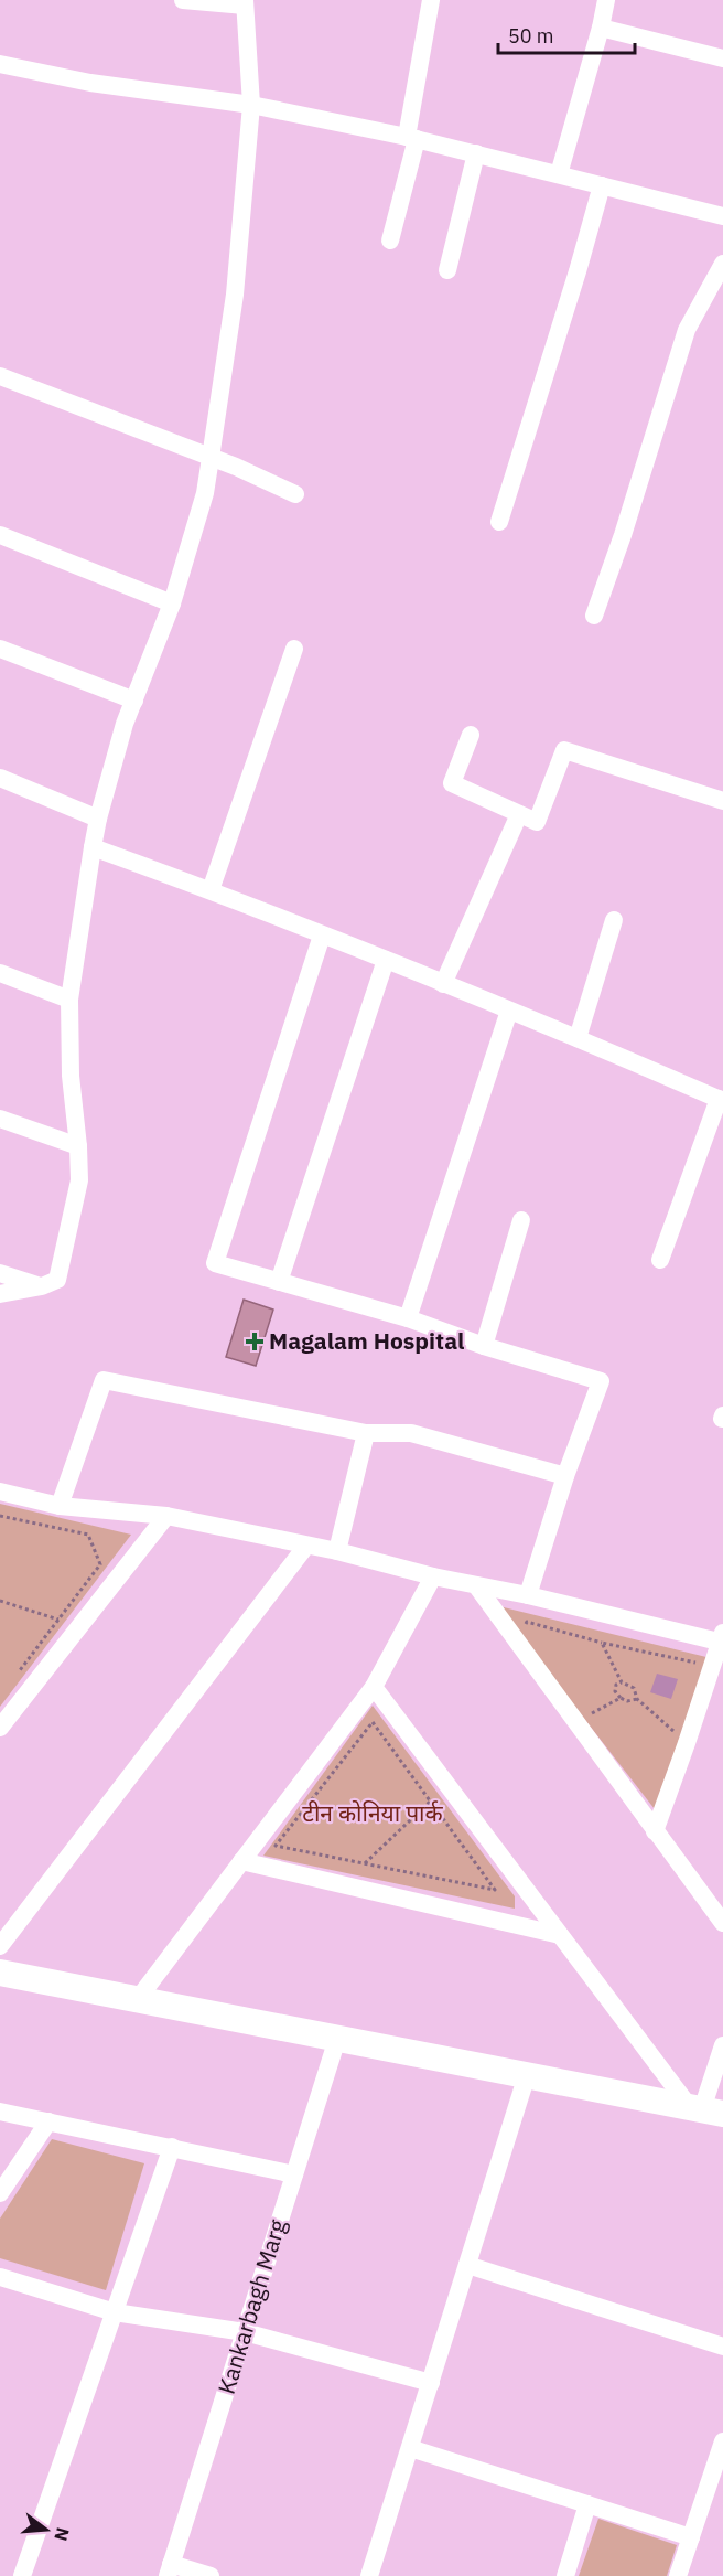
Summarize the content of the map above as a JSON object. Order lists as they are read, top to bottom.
{
  "streets": {
    "street": ["Kankarbagh Marg"]
  },
  "parks": ["टीन कोनिया पार्क"],
  "places": {
    "health": ["Magalam Hospital"]
  },
  "scale_bar": "50 m",
  "north": "right"
}
